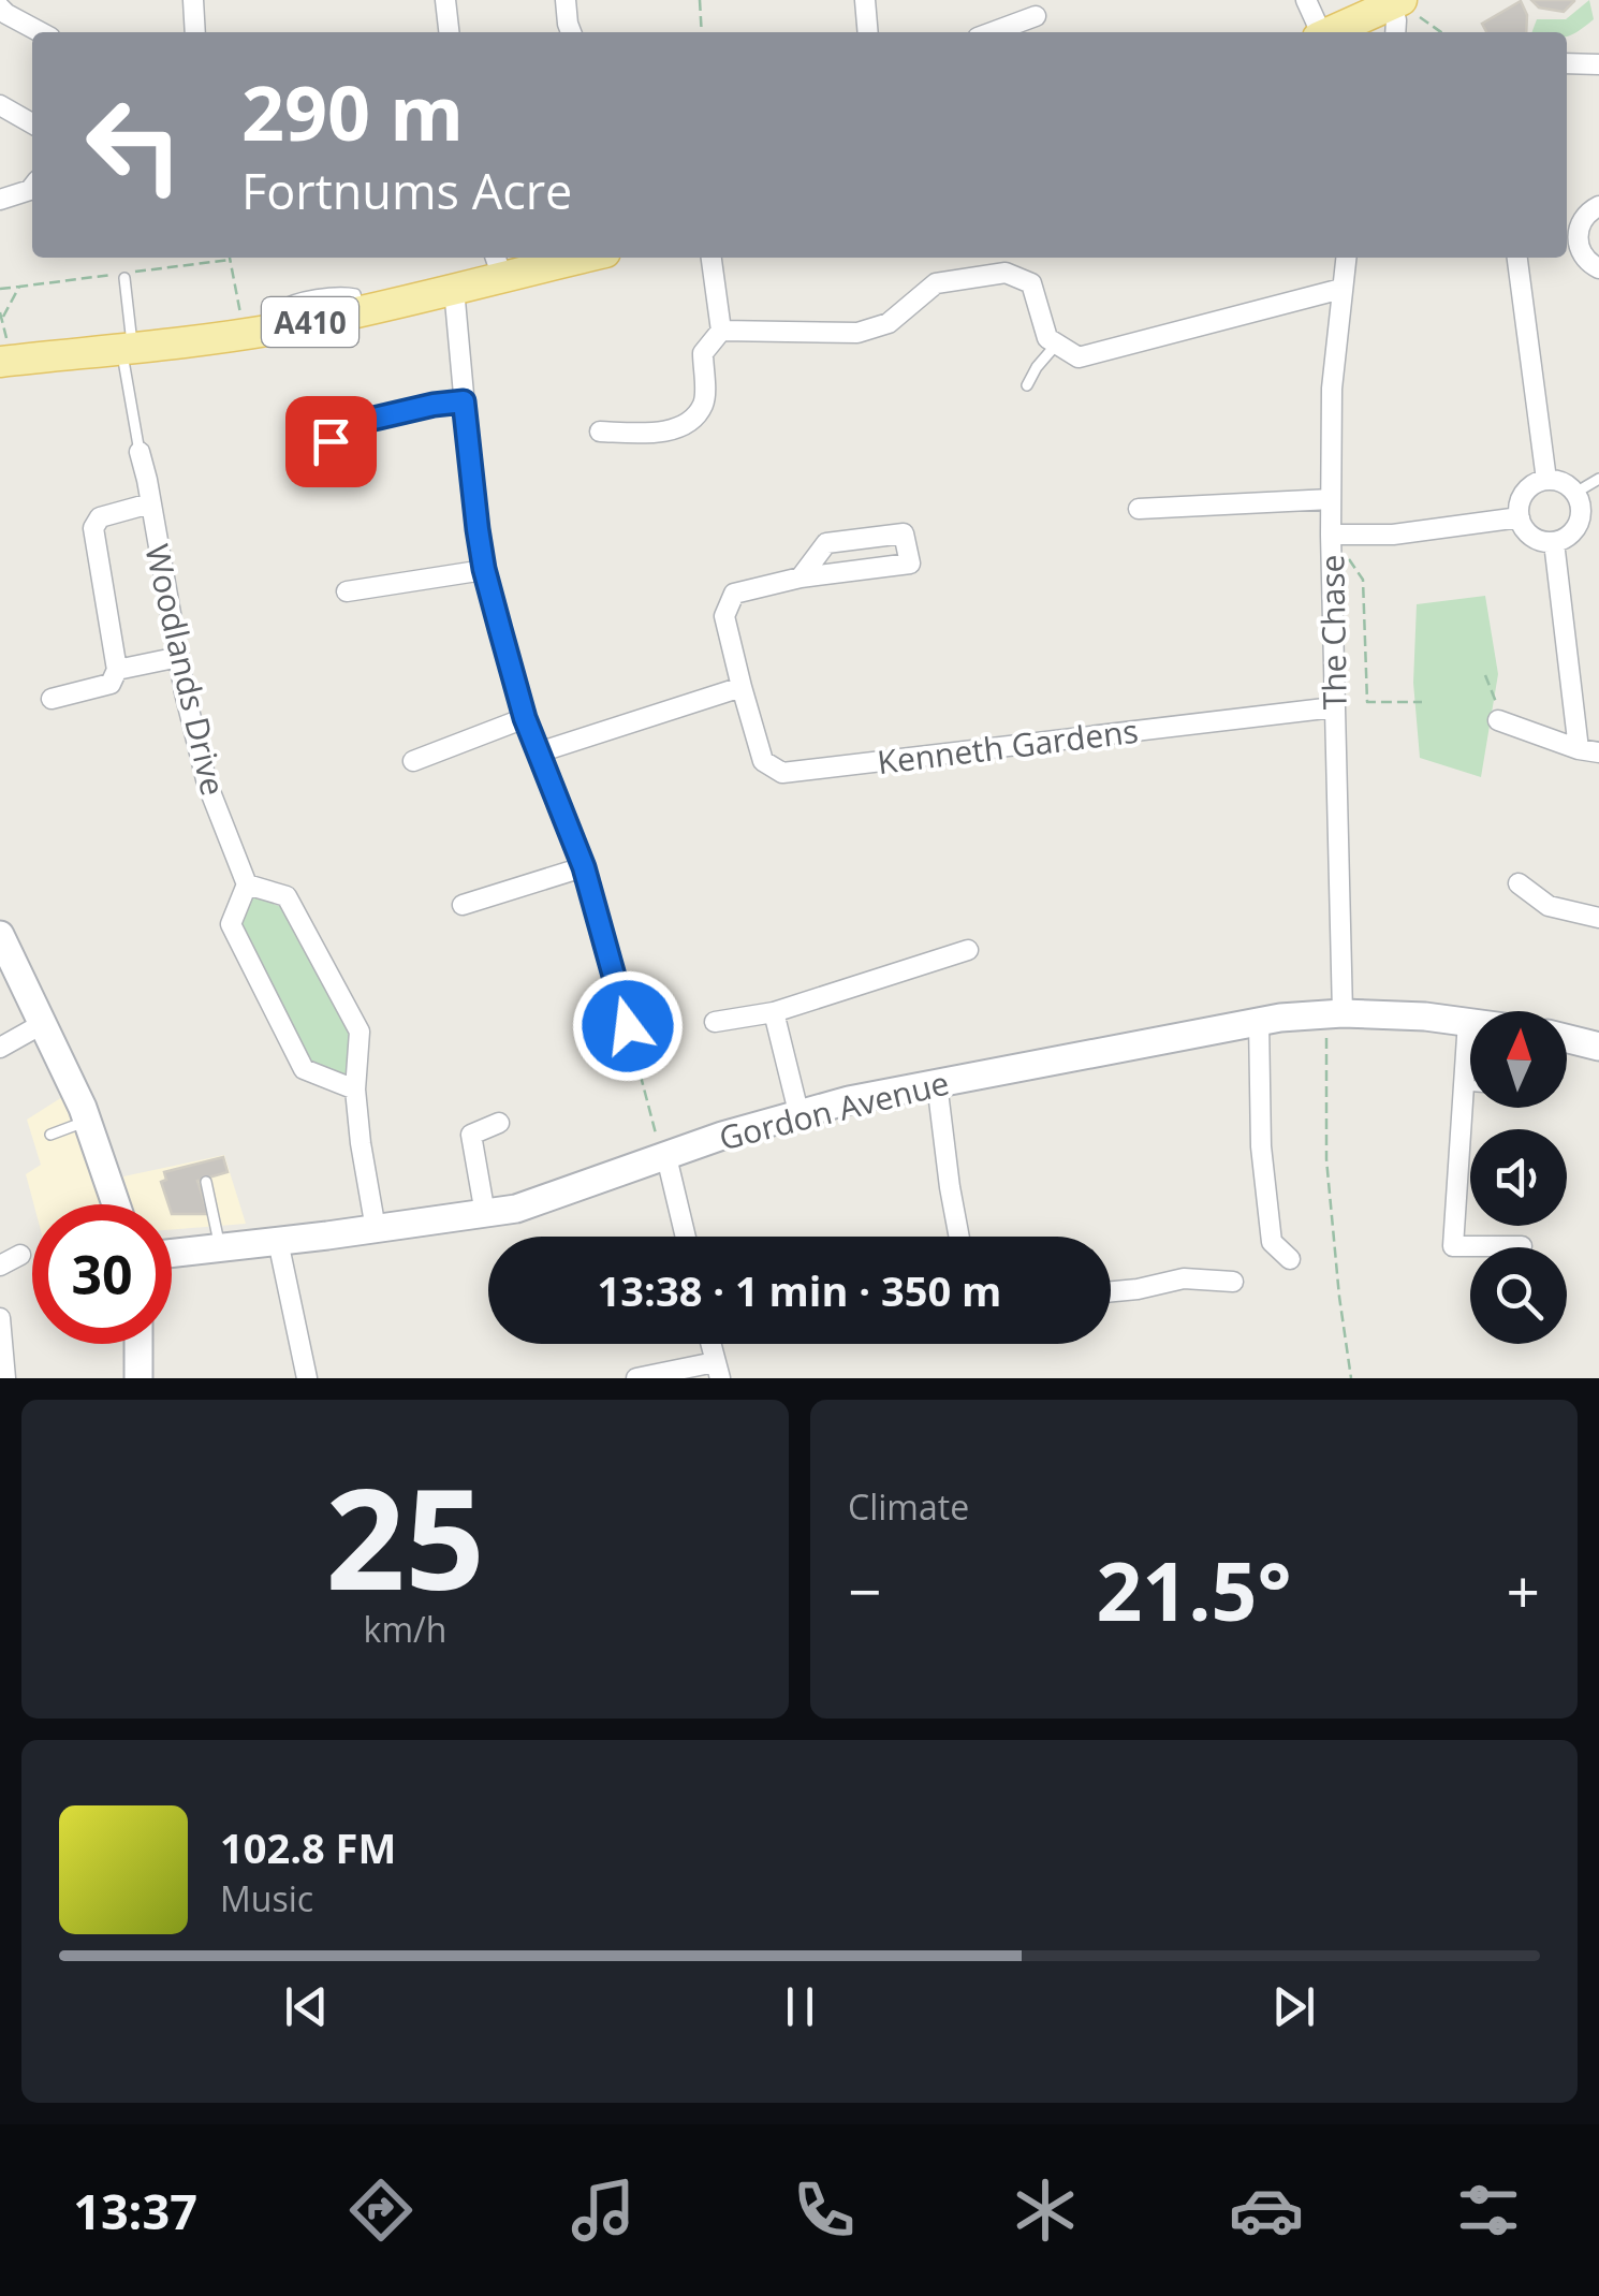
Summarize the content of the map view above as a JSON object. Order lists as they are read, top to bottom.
{
  "streets": {
    "main road": ["A410"],
    "street": [
      "The Chase",
      "Woodlands Drive",
      "Kenneth Gardens",
      "Gordon Avenue"
    ]
  },
  "crossings": [
    ["The Chase", "Kenneth Gardens"],
    ["The Chase", "Gordon Avenue"]
  ],
  "north": "top",
  "page": {
    "turn": ["290 m", "Fortnums Acre"],
    "limit": "30",
    "trip": "13:38 · 1 min · 350 m",
    "tile": [
      ["25", "km/h"],
      "Climate"
    ],
    "heat": ["−", "21.5°", "+"],
    "song": ["102.8 FM", "Music"],
    "tabs": "13:37"
  }
}
